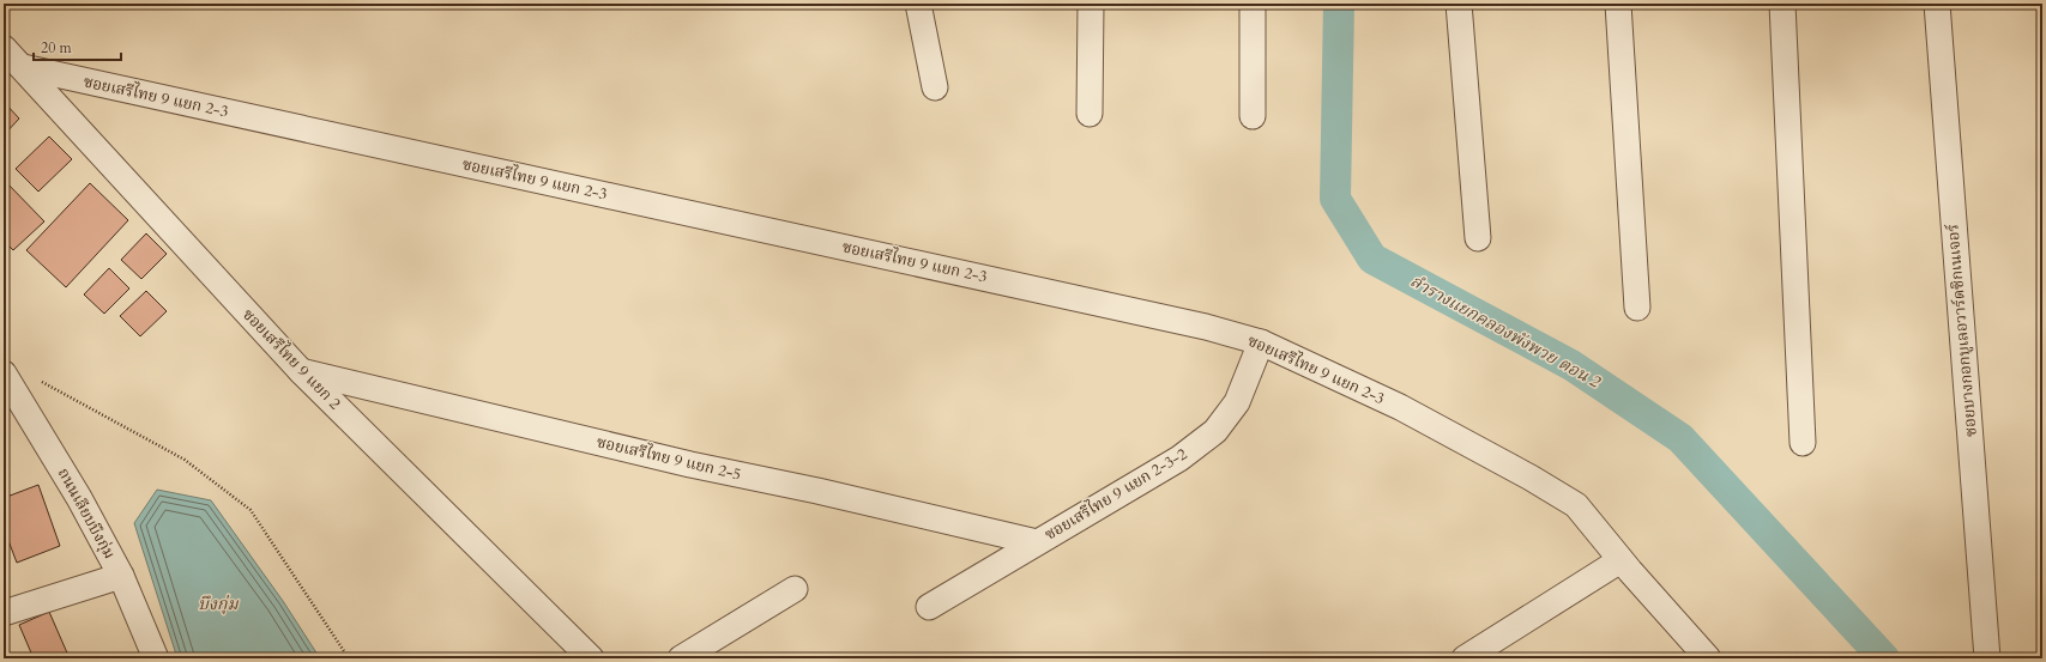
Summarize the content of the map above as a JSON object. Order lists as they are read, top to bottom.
{
  "streets": {
    "street": [
      "ซอยเสรีไทย 9 แยก 2-3",
      "ซอยบางกอกบูเลอวาร์ดซิกเนเจอร์",
      "ซอยเสรีไทย 9 แยก 2",
      "ซอยเสรีไทย 9 แยก 2-5",
      "ซอยเสรีไทย 9 แยก 2-3-2",
      "ถนนเลียบบึงกุ่ม"
    ]
  },
  "crossings": [
    ["ซอยเสรีไทย 9 แยก 2-3", "ซอยเสรีไทย 9 แยก 2"],
    ["ซอยเสรีไทย 9 แยก 2-3", "ซอยเสรีไทย 9 แยก 2-3-2"],
    ["ซอยเสรีไทย 9 แยก 2", "ซอยเสรีไทย 9 แยก 2-5"],
    ["ซอยเสรีไทย 9 แยก 2-5", "ซอยเสรีไทย 9 แยก 2-3-2"]
  ],
  "water": ["ลำรางแยกคลองพังพวย ตอน 2", "บึงกุ่ม"],
  "scale_bar": "20 m"
}
